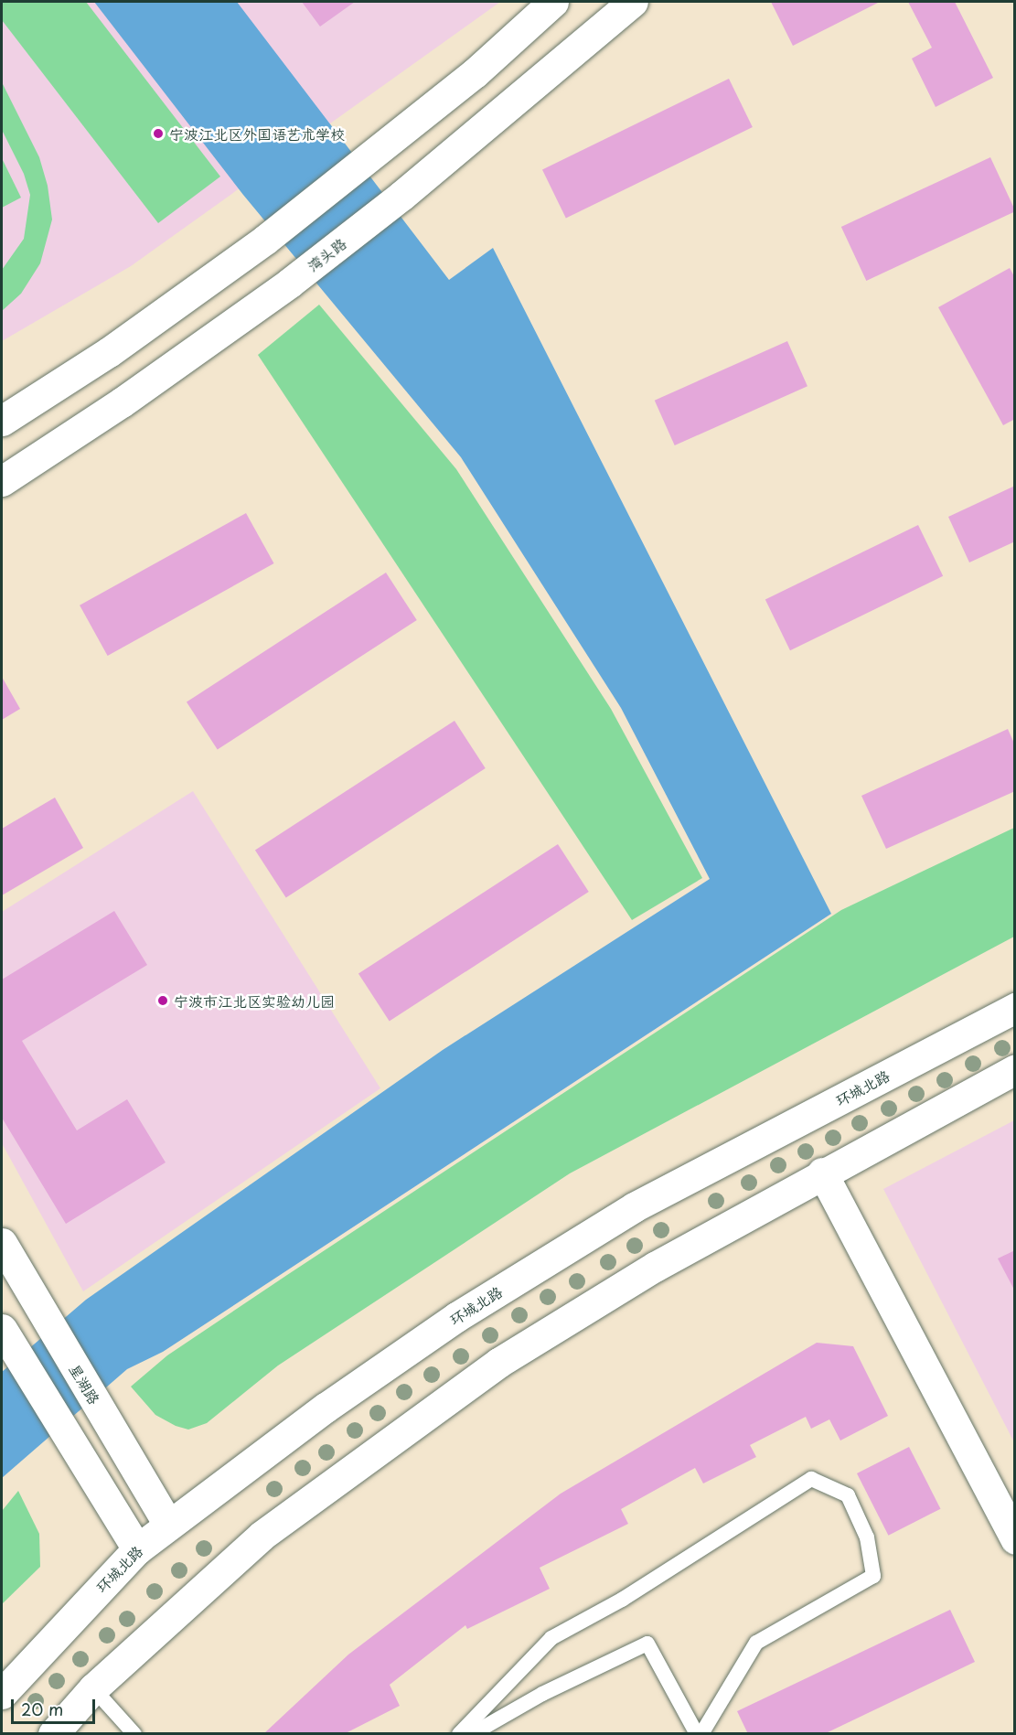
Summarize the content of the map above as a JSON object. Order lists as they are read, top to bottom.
{
  "streets": {
    "main road": ["湾头路", "环城北路", "星湖路"]
  },
  "crossings": [
    ["环城北路", "星湖路"]
  ],
  "places": ["宁波江北区外国语艺术学校", "宁波市江北区实验幼儿园"],
  "scale_bar": "20 m"
}
